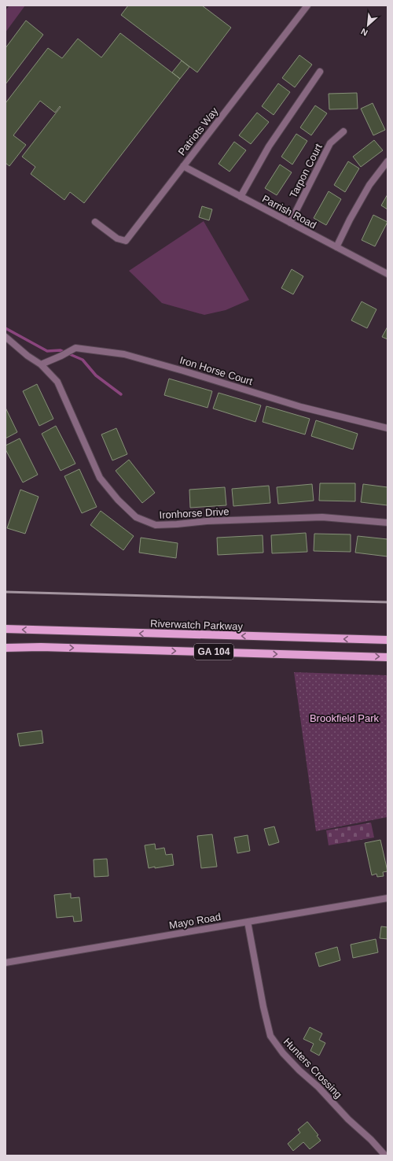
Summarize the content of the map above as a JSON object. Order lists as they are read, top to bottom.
{
  "streets": {
    "main road": ["Riverwatch Parkway", "GA 104"],
    "street": [
      "Patriots Way",
      "Tarpon Court",
      "Parrish Road",
      "Iron Horse Court",
      "Ironhorse Drive",
      "Mayo Road",
      "Hunters Crossing"
    ]
  },
  "crossings": [
    ["Patriots Way", "Parrish Road"],
    ["Tarpon Court", "Parrish Road"],
    ["Iron Horse Court", "Ironhorse Drive"],
    ["Mayo Road", "Hunters Crossing"]
  ],
  "parks": ["Brookfield Park"],
  "north": "bottom left"
}
